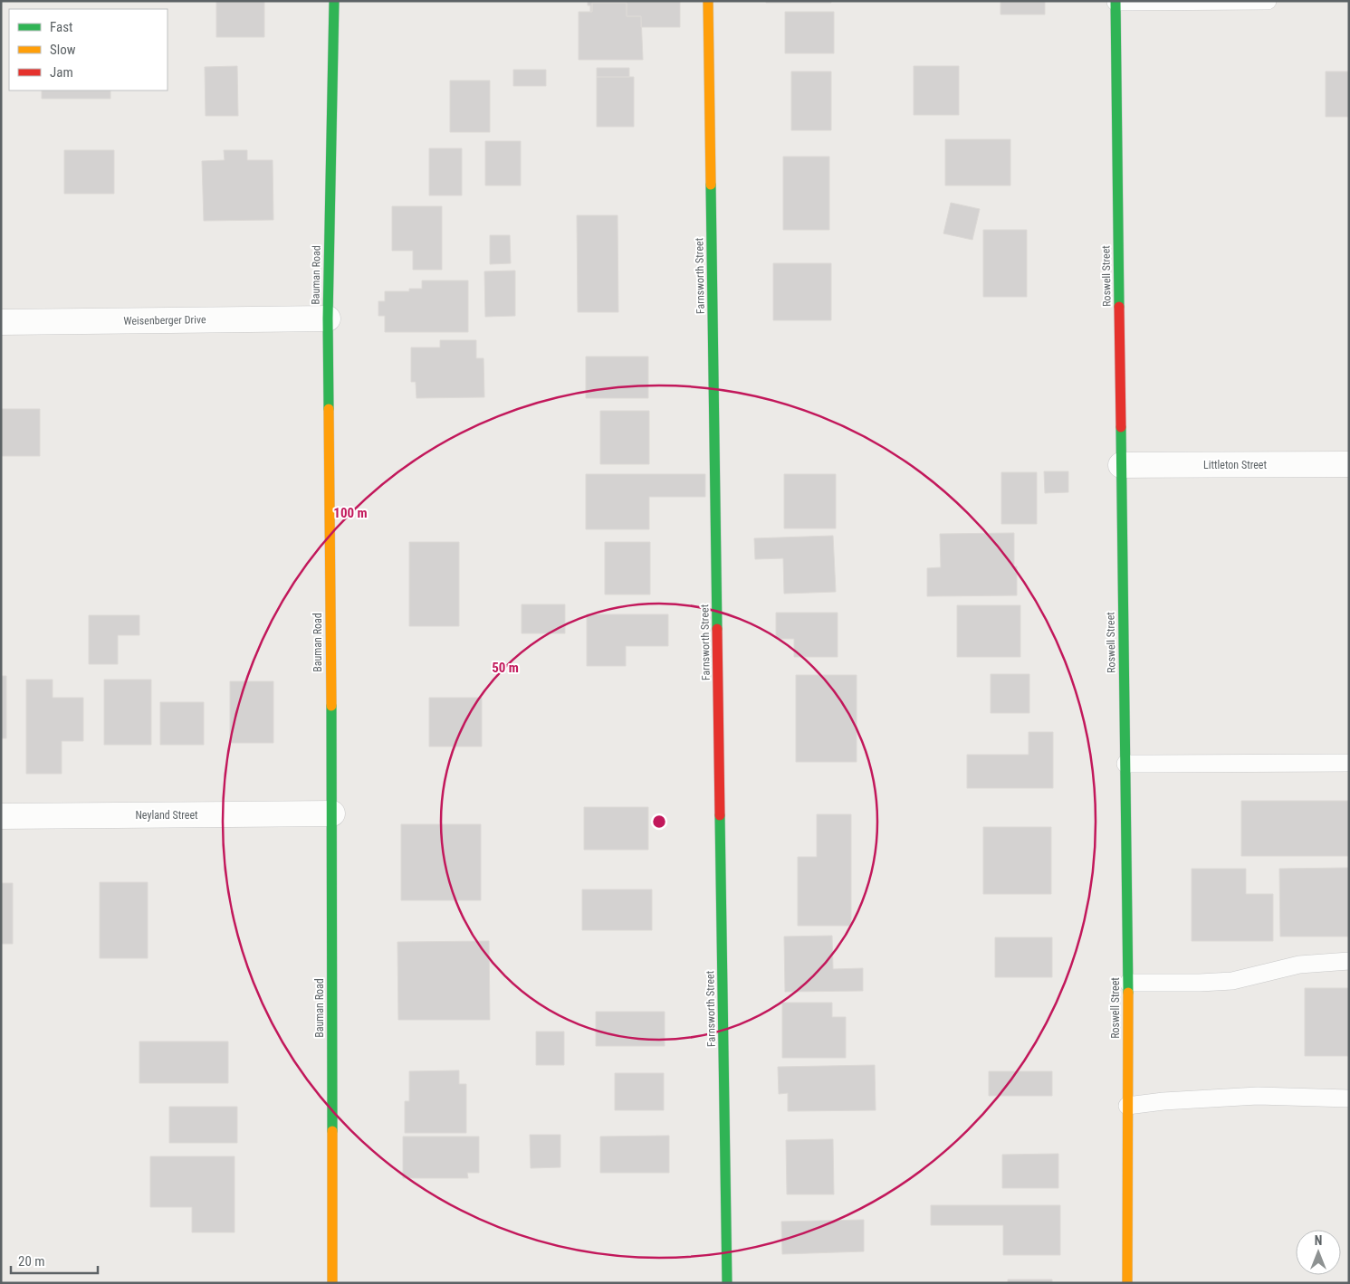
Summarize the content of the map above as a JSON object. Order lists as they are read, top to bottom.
{
  "streets": {
    "street": [
      "Bauman Road",
      "Farnsworth Street",
      "Roswell Street",
      "Weisenberger Drive",
      "Littleton Street",
      "Neyland Street"
    ]
  },
  "crossings": [
    ["Bauman Road", "Weisenberger Drive"],
    ["Bauman Road", "Neyland Street"],
    ["Roswell Street", "Littleton Street"]
  ],
  "legend": ["Fast", "Slow", "Jam"],
  "scale_bar": "20 m",
  "north": "top",
  "rings": ["100 m", "50 m"]
}
